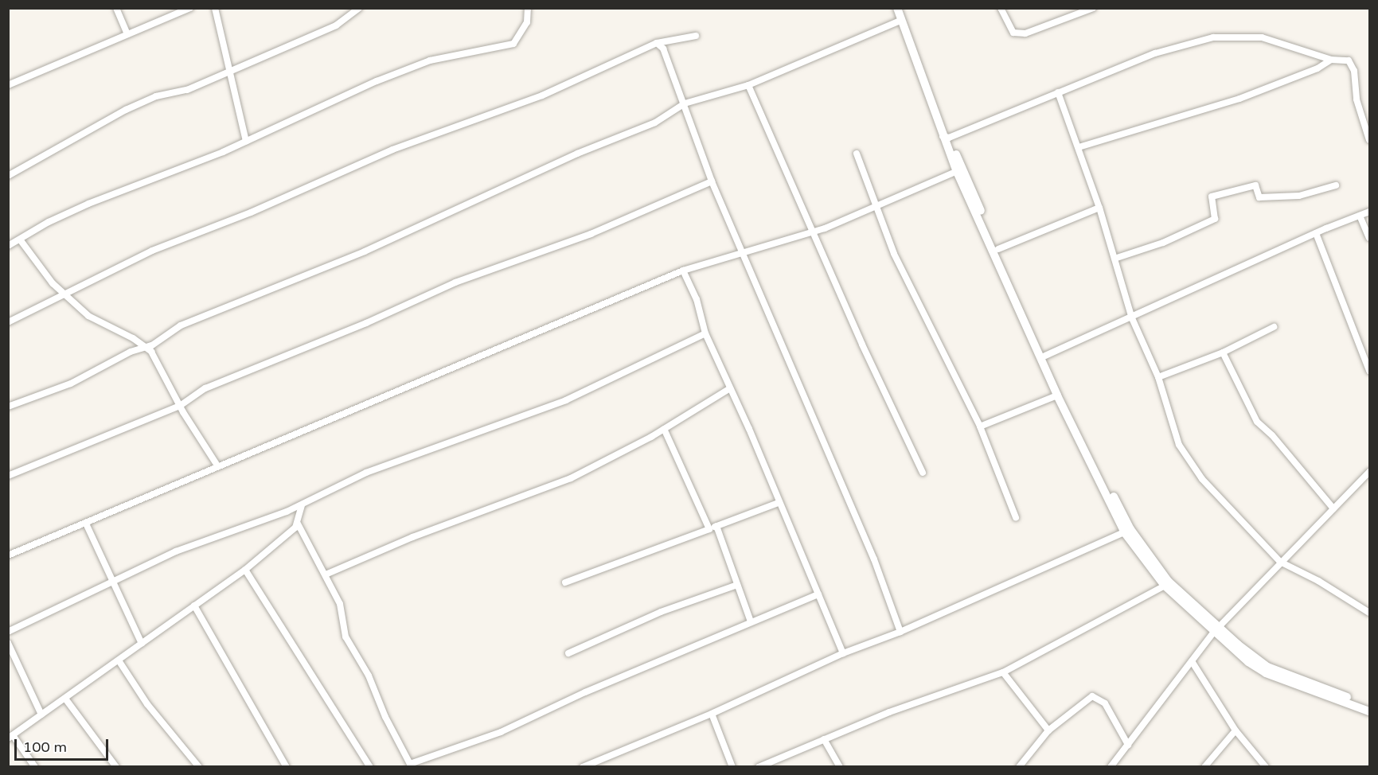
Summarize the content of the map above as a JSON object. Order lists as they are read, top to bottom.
{
  "scale_bar": "100 m"
}
